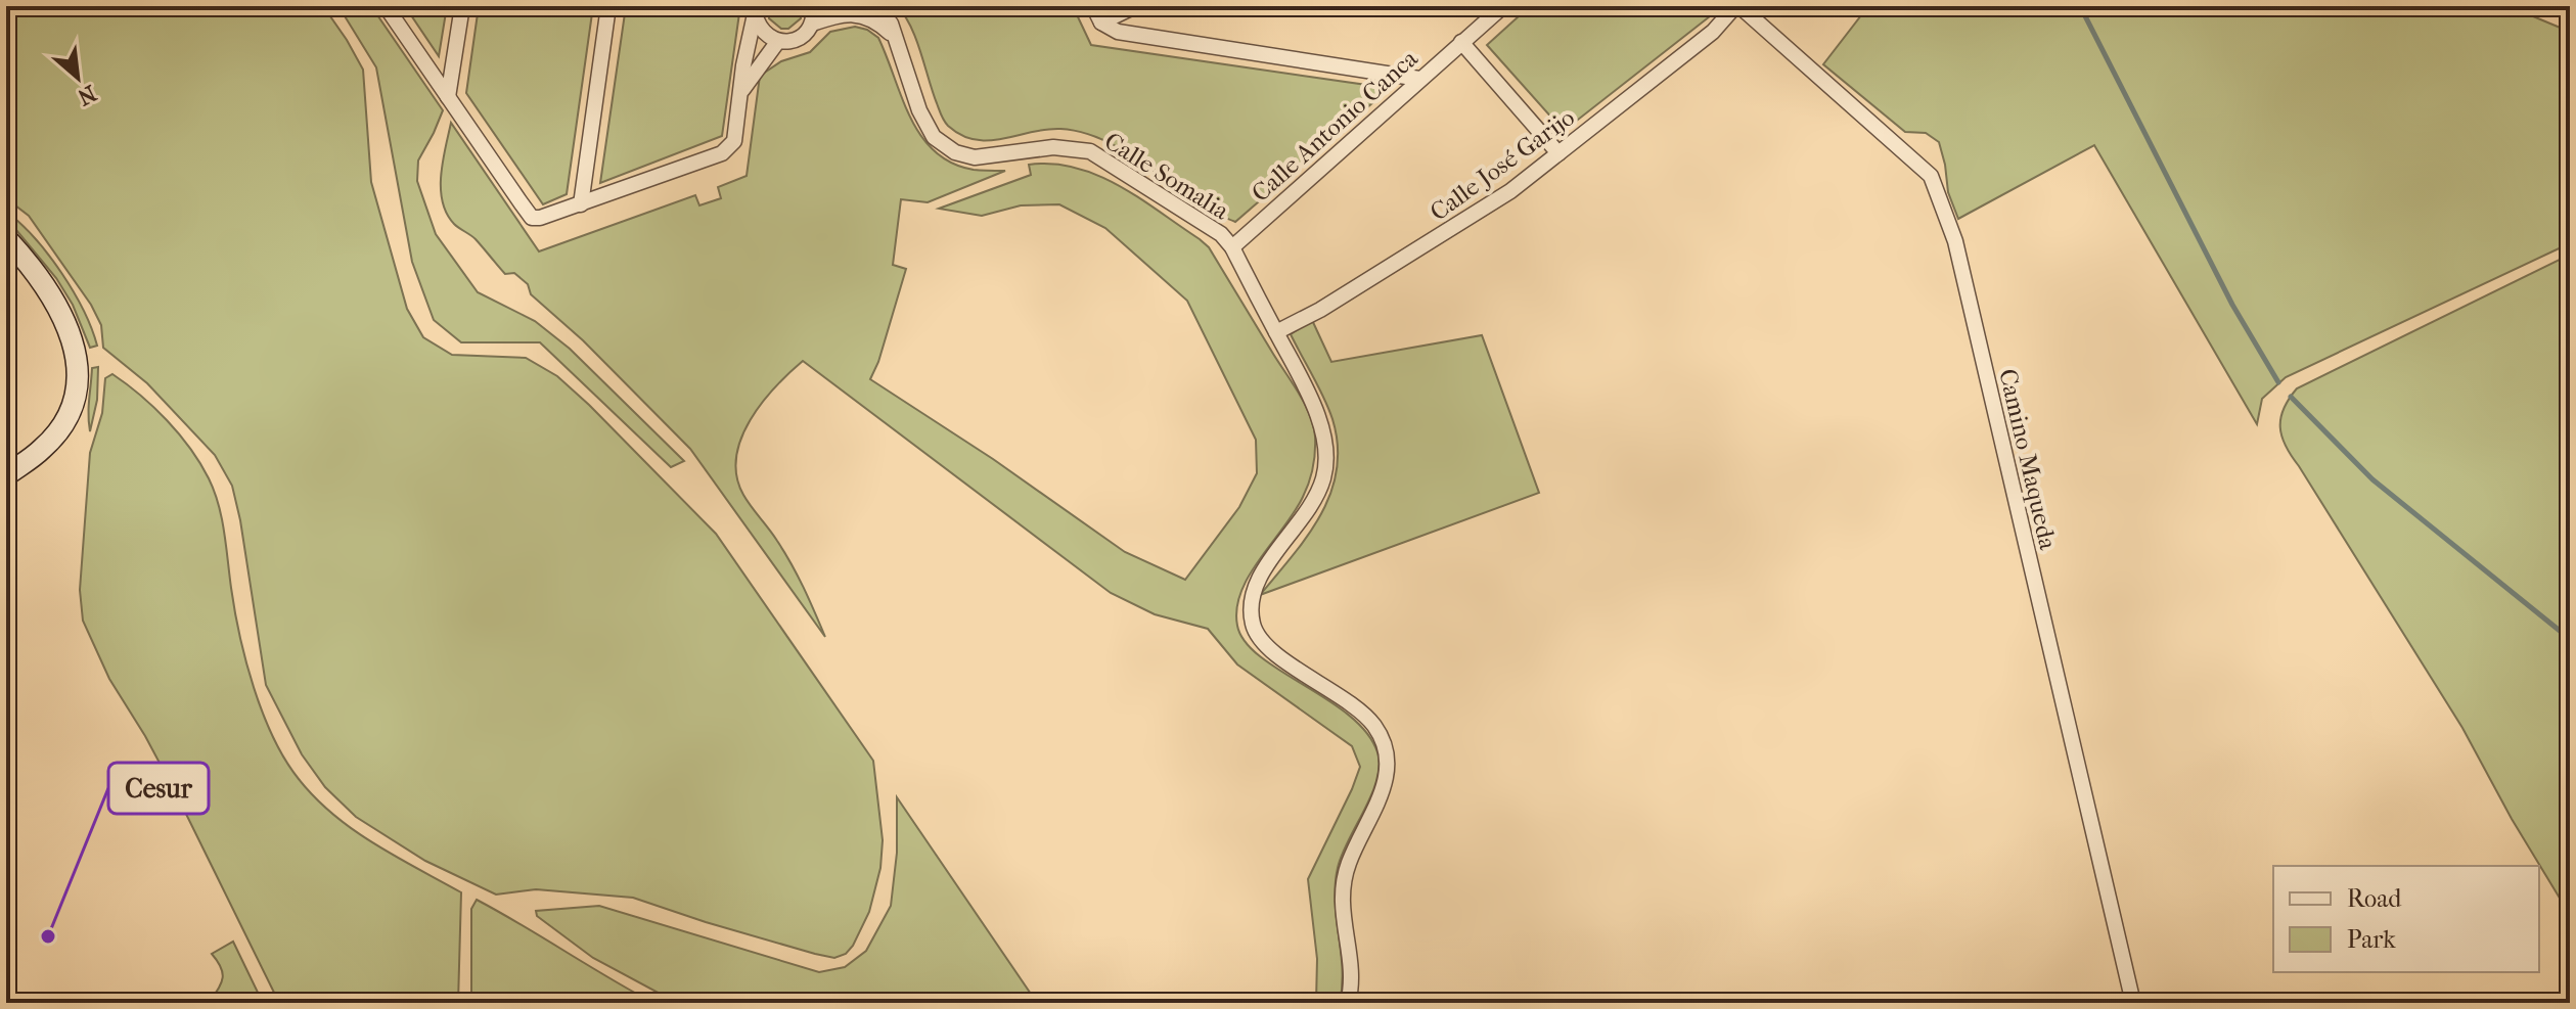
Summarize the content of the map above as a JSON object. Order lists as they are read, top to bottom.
{
  "streets": {
    "street": [
      "Calle Antonio Canca",
      "Calle José Garijo",
      "Calle Somalia",
      "Camino Maqueda"
    ]
  },
  "crossings": [
    ["Calle Antonio Canca", "Calle Somalia"],
    ["Calle José Garijo", "Calle Somalia"],
    ["Calle José Garijo", "Camino Maqueda"]
  ],
  "places": ["Cesur"],
  "legend": ["Road", "Park"],
  "north": "bottom right"
}
